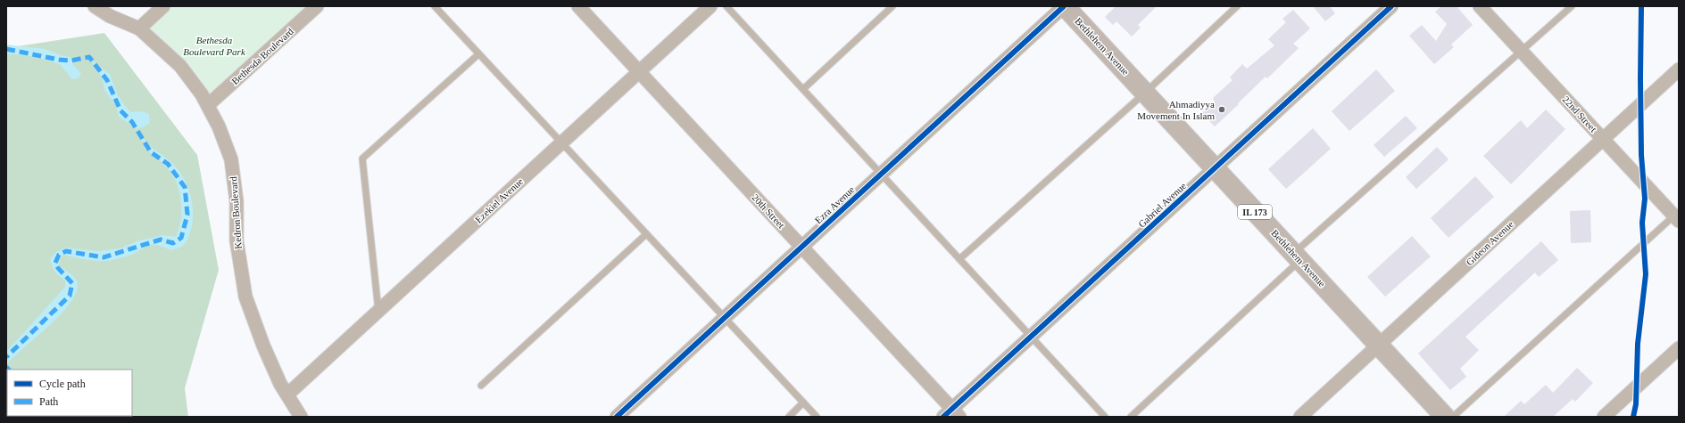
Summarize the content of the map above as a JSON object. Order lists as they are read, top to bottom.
{
  "streets": {
    "main road": ["Bethlehem Avenue", "IL 173"],
    "street": [
      "Bethesda Boulevard",
      "22nd Street",
      "Ezekiel Avenue",
      "Ezra Avenue",
      "Gabriel Avenue",
      "20th Street",
      "Kedron Boulevard",
      "Gideon Avenue"
    ]
  },
  "crossings": [
    ["Bethlehem Avenue", "Ezra Avenue"],
    ["Bethlehem Avenue", "Gabriel Avenue"],
    ["Bethlehem Avenue", "Gideon Avenue"],
    ["Bethesda Boulevard", "Kedron Boulevard"],
    ["22nd Street", "Gideon Avenue"],
    ["Ezekiel Avenue", "20th Street"],
    ["Ezekiel Avenue", "Kedron Boulevard"],
    ["Ezra Avenue", "20th Street"],
    ["Gabriel Avenue", "20th Street"]
  ],
  "parks": ["Bethesda Boulevard Park"],
  "places": ["Ahmadiyya Movement In Islam"],
  "legend": ["Cycle path", "Path"]
}
